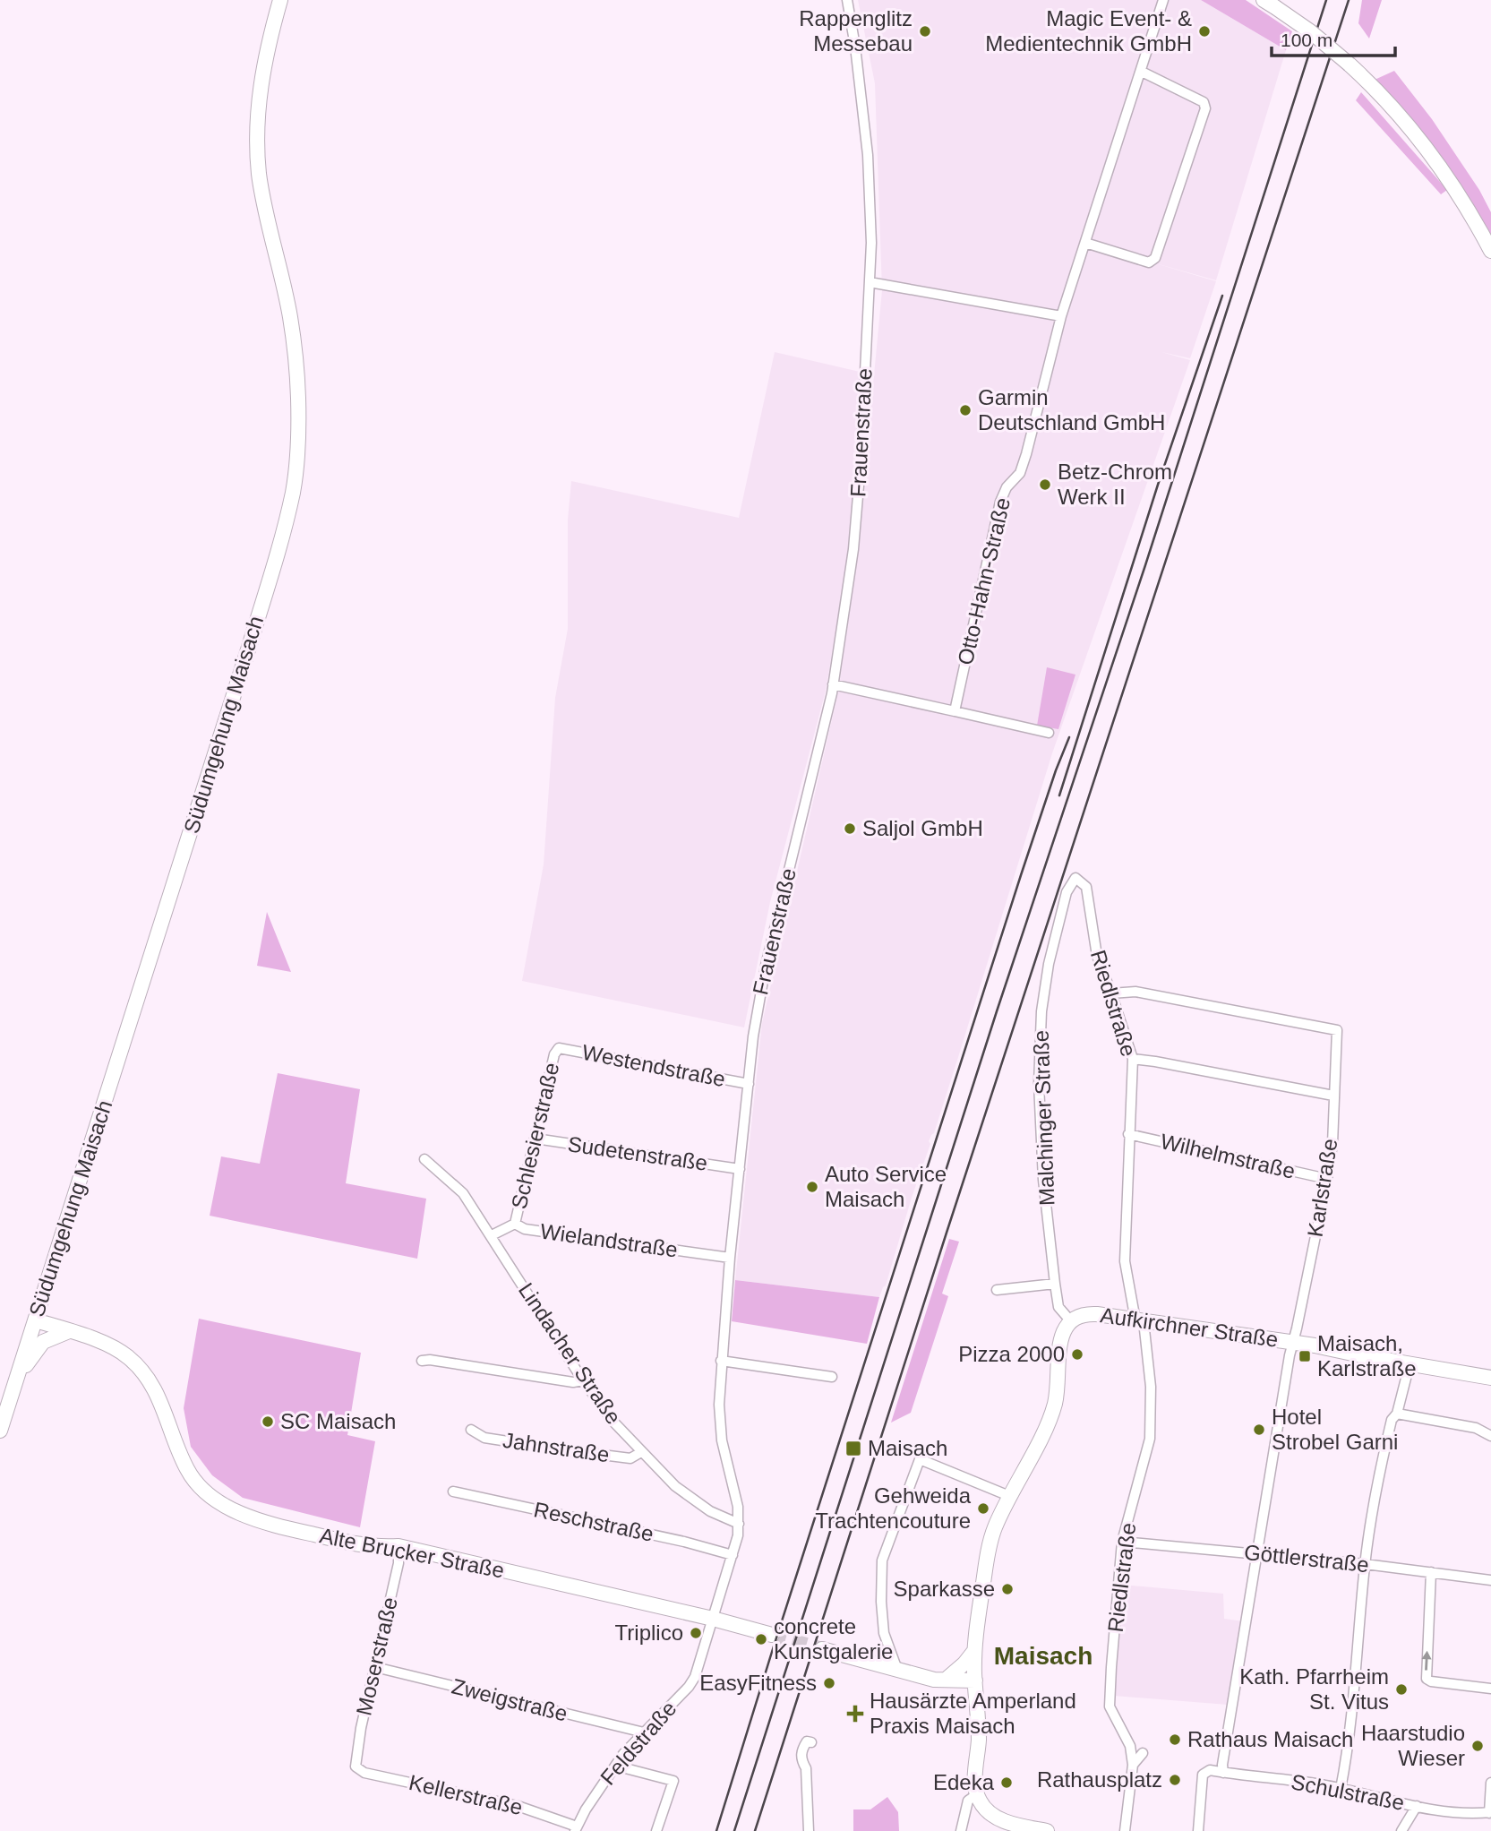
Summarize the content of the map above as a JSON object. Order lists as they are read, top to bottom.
{
  "streets": {
    "street": [
      "Frauenstraße",
      "Otto-Hahn-Straße",
      "Südumgehung Maisach",
      "Riedlstraße",
      "Westendstraße",
      "Malchinger Straße",
      "Schlesierstraße",
      "Sudetenstraße",
      "Wilhelmstraße",
      "Karlstraße",
      "Wielandstraße",
      "Aufkirchner Straße",
      "Lindacher Straße",
      "Jahnstraße",
      "Reschstraße",
      "Alte Brucker Straße",
      "Göttlerstraße",
      "Moserstraße",
      "Zweigstraße",
      "Feldstraße",
      "Schulstraße",
      "Kellerstraße"
    ]
  },
  "crossings": [
    ["Frauenstraße", "Westendstraße"],
    ["Frauenstraße", "Sudetenstraße"],
    ["Frauenstraße", "Wielandstraße"],
    ["Frauenstraße", "Lindacher Straße"],
    ["Frauenstraße", "Reschstraße"],
    ["Frauenstraße", "Alte Brucker Straße"],
    ["Frauenstraße", "Feldstraße"],
    ["Südumgehung Maisach", "Alte Brucker Straße"],
    ["Riedlstraße", "Malchinger Straße"],
    ["Riedlstraße", "Wilhelmstraße"],
    ["Riedlstraße", "Karlstraße"],
    ["Riedlstraße", "Aufkirchner Straße"],
    ["Riedlstraße", "Göttlerstraße"],
    ["Westendstraße", "Schlesierstraße"],
    ["Malchinger Straße", "Aufkirchner Straße"],
    ["Schlesierstraße", "Sudetenstraße"],
    ["Schlesierstraße", "Wielandstraße"],
    ["Wilhelmstraße", "Karlstraße"],
    ["Karlstraße", "Aufkirchner Straße"],
    ["Karlstraße", "Göttlerstraße"],
    ["Karlstraße", "Schulstraße"],
    ["Wielandstraße", "Lindacher Straße"],
    ["Lindacher Straße", "Jahnstraße"],
    ["Alte Brucker Straße", "Moserstraße"],
    ["Alte Brucker Straße", "Feldstraße"],
    ["Moserstraße", "Zweigstraße"],
    ["Moserstraße", "Kellerstraße"],
    ["Zweigstraße", "Feldstraße"],
    ["Feldstraße", "Kellerstraße"]
  ],
  "districts": ["Maisach"],
  "places": {
    "other": [
      "Rappenglitz Messebau",
      "Magic Event- & Medientechnik GmbH",
      "Garmin Deutschland GmbH",
      "Betz-Chrom Werk II",
      "Saljol GmbH",
      "Auto Service Maisach",
      "Pizza 2000",
      "SC Maisach",
      "Hotel Strobel Garni",
      "Gehweida Trachtencouture",
      "Sparkasse",
      "Triplico",
      "concrete Kunstgalerie",
      "EasyFitness",
      "Kath. Pfarrheim St. Vitus",
      "Rathaus Maisach",
      "Haarstudio Wieser",
      "Rathausplatz",
      "Edeka"
    ],
    "transit": ["Maisach, Karlstraße", "Maisach"],
    "health": ["Hausärzte Amperland Praxis Maisach"]
  },
  "scale_bar": "100 m"
}
